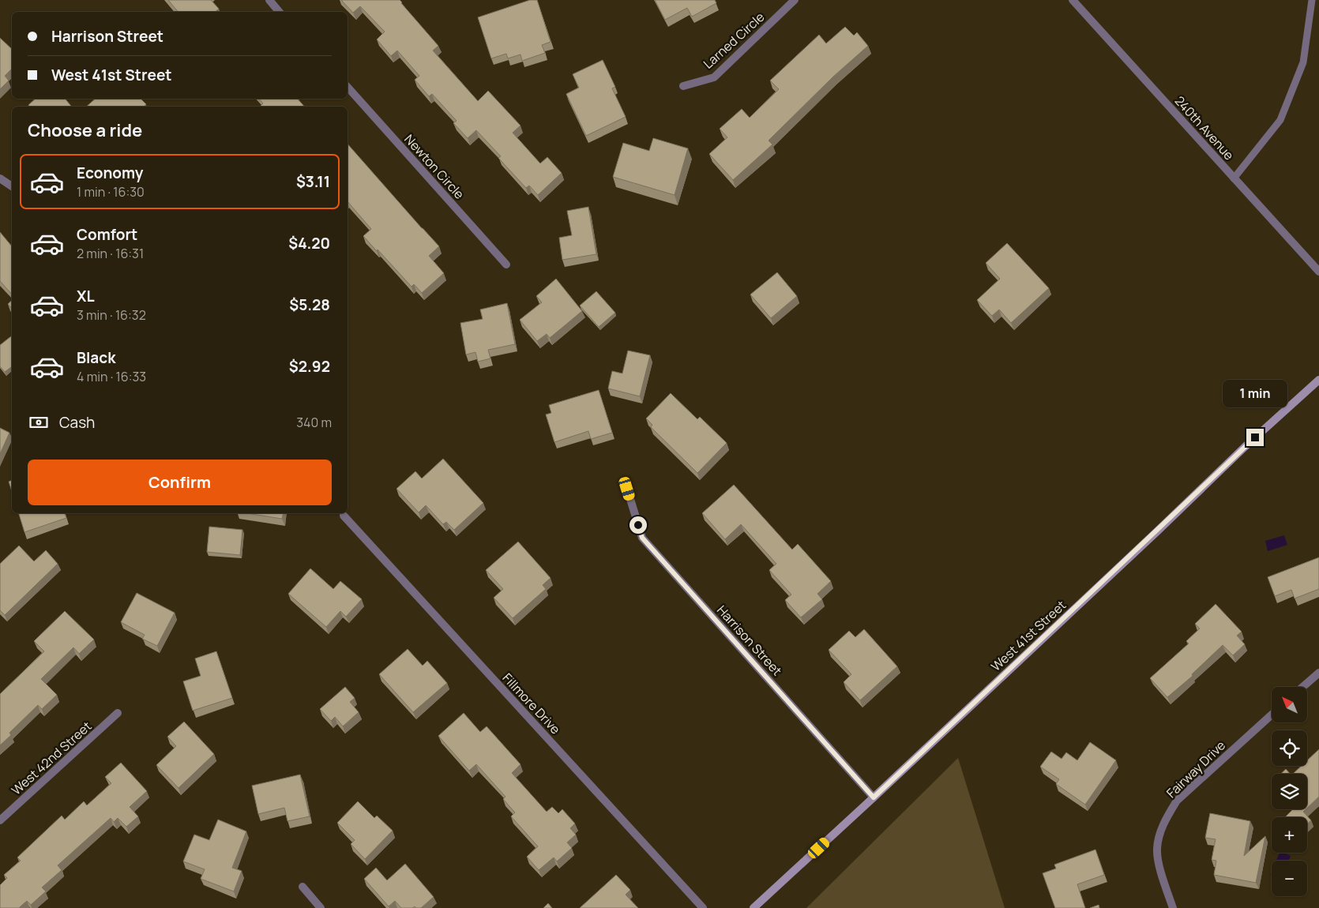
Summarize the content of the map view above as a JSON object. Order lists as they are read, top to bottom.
{
  "streets": {
    "street": [
      "Larned Circle",
      "240th Avenue",
      "Newton Circle",
      "West 41st Street",
      "Harrison Street",
      "Fillmore Drive",
      "West 42nd Street",
      "Fairway Drive"
    ]
  },
  "crossings": [
    ["West 41st Street", "Harrison Street"]
  ],
  "north": "top left",
  "page": {
    "banner": ["Harrison Street", "West 41st Street"],
    "heading": "Choose a ride",
    "list": [
      {
        "name": "Economy",
        "note": "1 min · 16:30",
        "value": "$3.11"
      },
      {
        "name": "Comfort",
        "note": "2 min · 16:31",
        "value": "$4.20"
      },
      {
        "name": "XL",
        "note": "3 min · 16:32",
        "value": "$5.28"
      },
      {
        "name": "Black",
        "note": "4 min · 16:33",
        "value": "$2.92"
      }
    ],
    "bubble": "1 min",
    "pay": ["Cash", "340 m"],
    "buttons": "Confirm",
    "map_buttons": ["+", "−"]
  }
}
